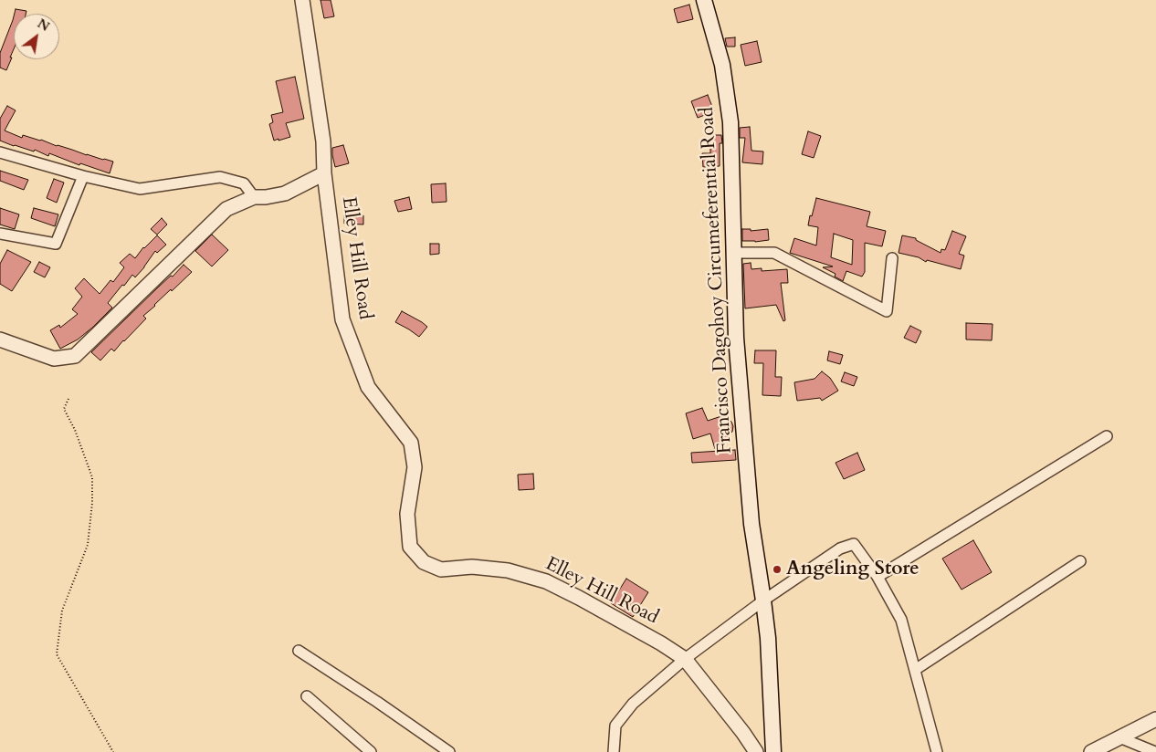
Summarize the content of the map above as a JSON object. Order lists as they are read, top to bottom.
{
  "streets": {
    "main road": ["Francisco Dagohoy Circumeferential Road"],
    "street": ["Elley Hill Road"]
  },
  "places": ["Angeling Store"],
  "north": "top right"
}
